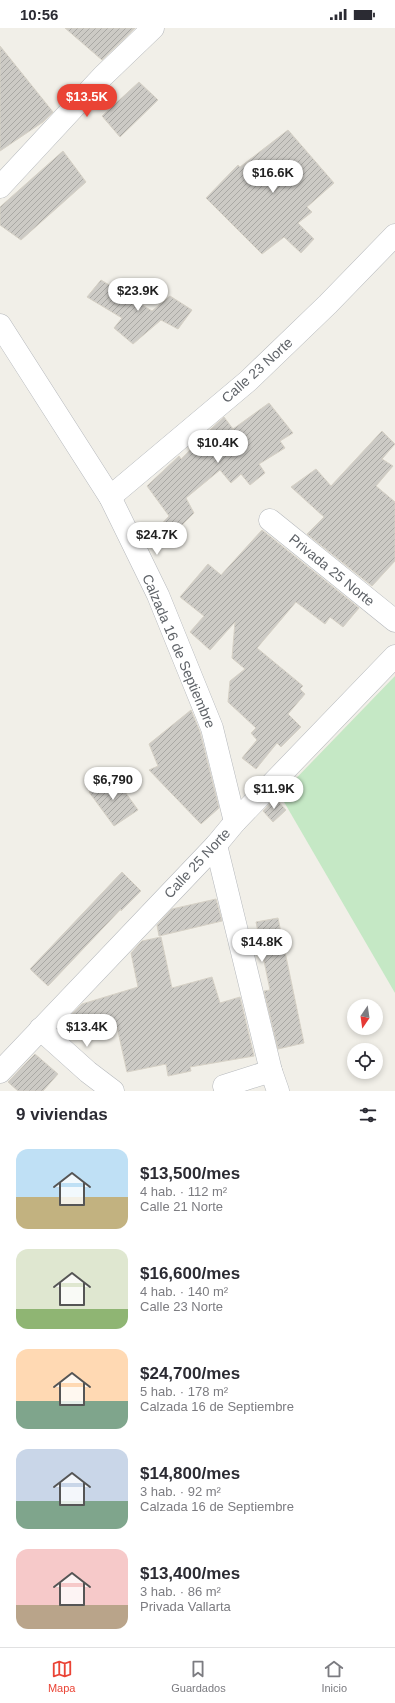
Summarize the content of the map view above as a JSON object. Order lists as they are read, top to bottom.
{
  "streets": {
    "street": [
      "Calle 23 Norte",
      "Privada 25 Norte",
      "Calzada 16 de Septiembre",
      "Calle 25 Norte"
    ]
  },
  "crossings": [
    ["Calle 23 Norte", "Calzada 16 de Septiembre"],
    ["Calzada 16 de Septiembre", "Calle 25 Norte"]
  ],
  "north": "bottom",
  "page": {
    "status": "10:56",
    "price": [
      "$13.5K",
      "$16.6K",
      "$23.9K",
      "$10.4K",
      "$24.7K",
      "$6,790",
      "$11.9K",
      "$14.8K",
      "$13.4K"
    ],
    "heading": "9 viviendas",
    "list": [
      {
        "name": "$13,500/mes",
        "note": "4 hab. · 112 m² · Calle 21 Norte"
      },
      {
        "name": "$16,600/mes",
        "note": "4 hab. · 140 m² · Calle 23 Norte"
      },
      {
        "name": "$24,700/mes",
        "note": "5 hab. · 178 m² · Calzada 16 de Septiembre"
      },
      {
        "name": "$14,800/mes",
        "note": "3 hab. · 92 m² · Calzada 16 de Septiembre"
      },
      {
        "name": "$13,400/mes",
        "note": "3 hab. · 86 m² · Privada Vallarta"
      }
    ],
    "tabs": ["Mapa", "Guardados", "Inicio"]
  }
}
